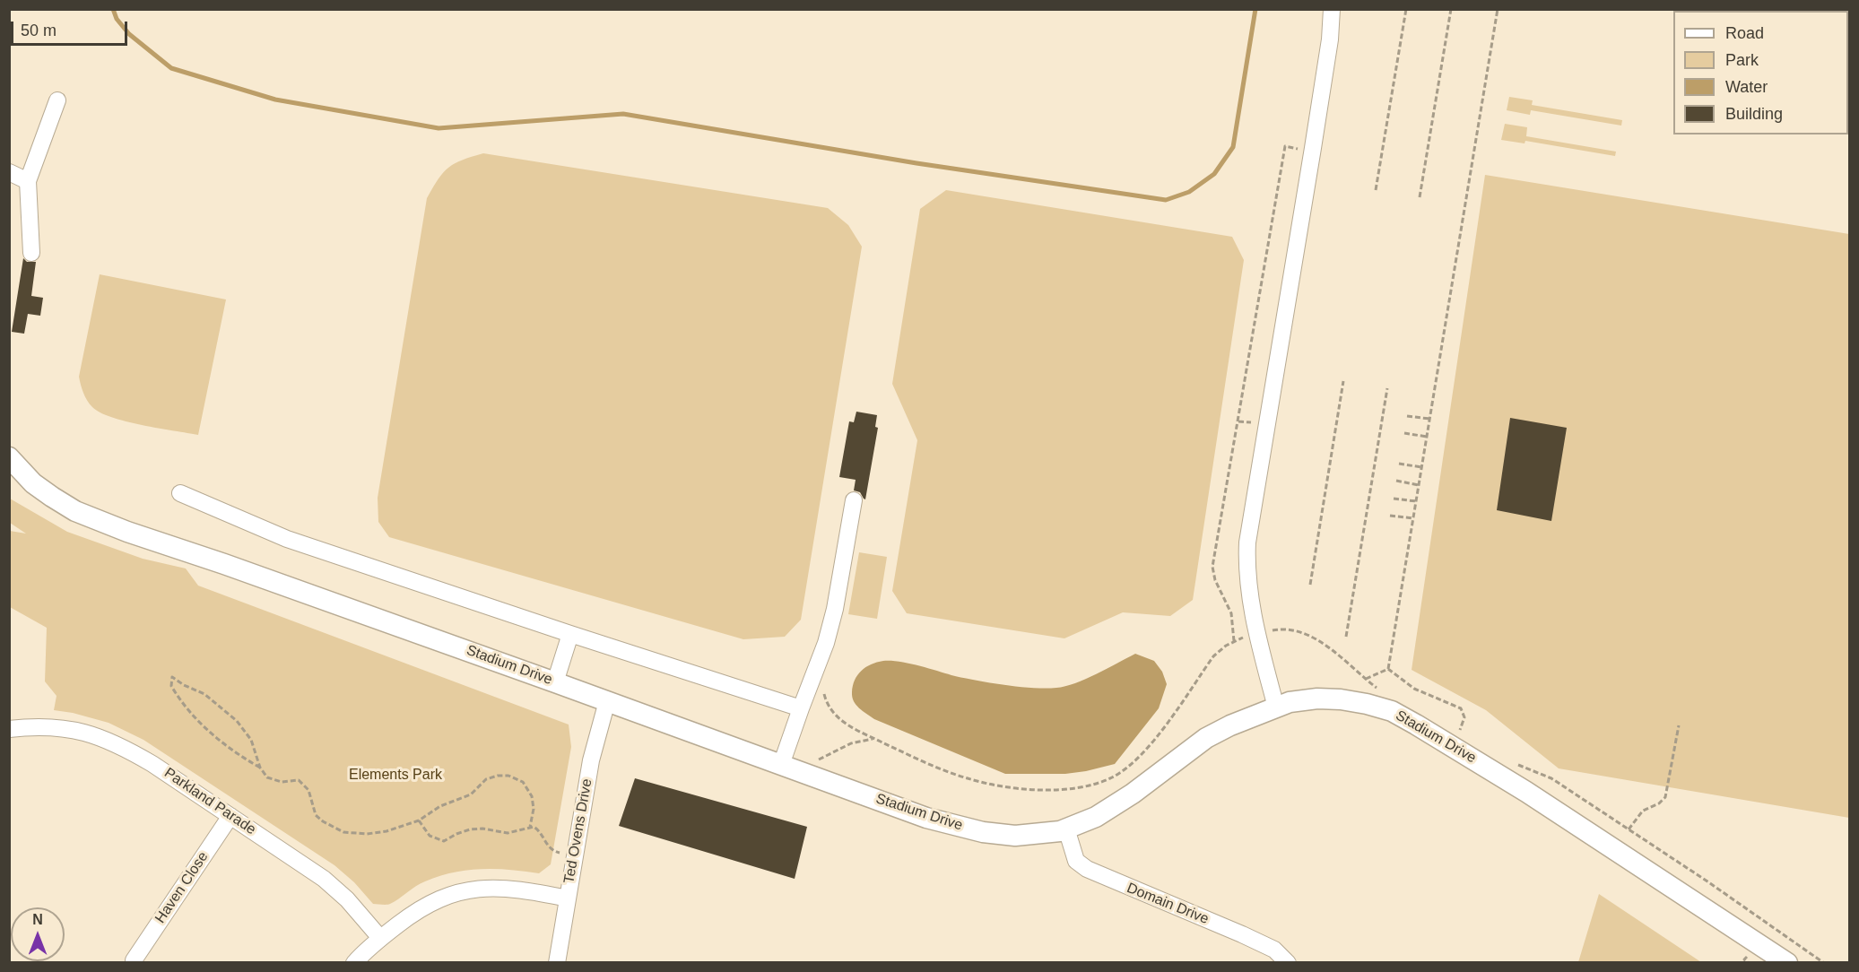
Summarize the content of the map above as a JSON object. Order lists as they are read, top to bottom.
{
  "streets": {
    "main road": ["Stadium Drive"],
    "street": [
      "Parkland Parade",
      "Ted Ovens Drive",
      "Haven Close",
      "Domain Drive"
    ]
  },
  "crossings": [
    ["Stadium Drive", "Ted Ovens Drive"],
    ["Stadium Drive", "Domain Drive"],
    ["Parkland Parade", "Haven Close"]
  ],
  "parks": ["Elements Park"],
  "legend": [
    "Road",
    "Park",
    "Water",
    "Building"
  ],
  "scale_bar": "50 m",
  "north": "top"
}
